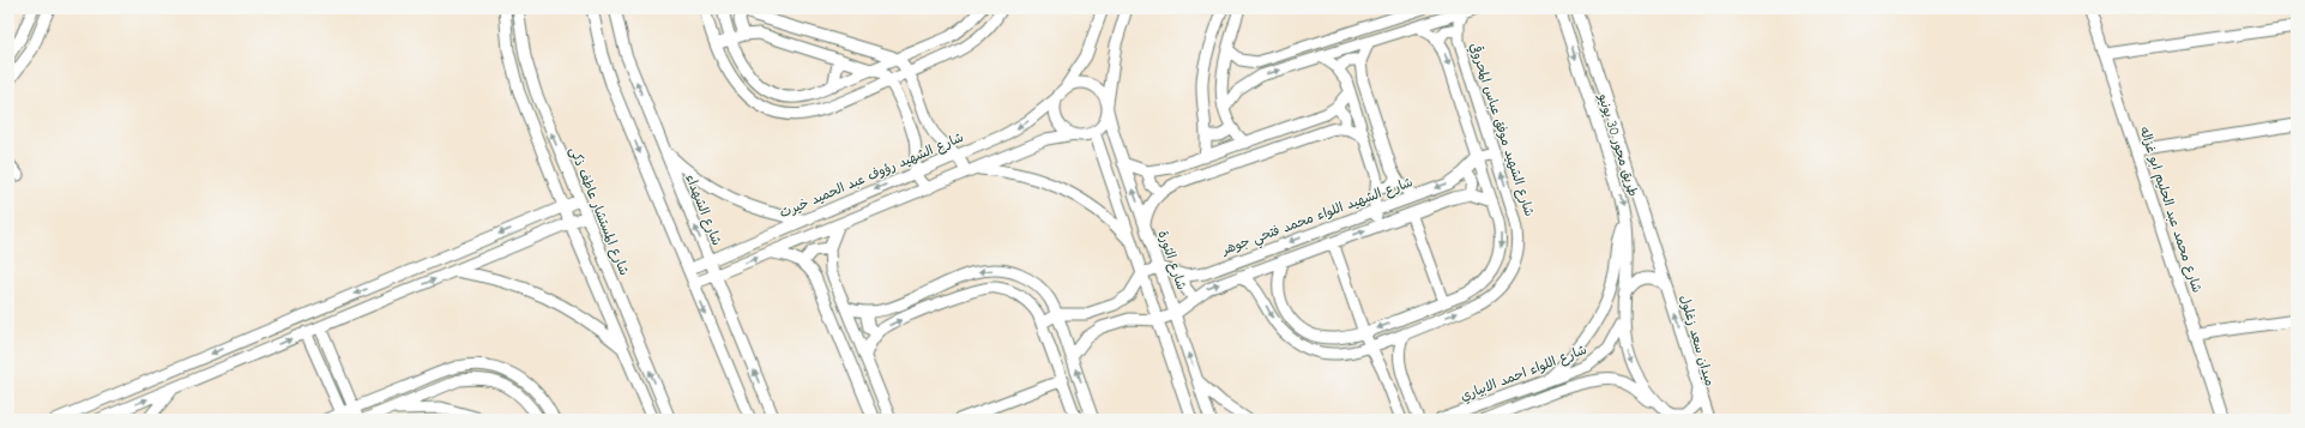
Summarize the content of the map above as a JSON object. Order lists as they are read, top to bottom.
{
  "streets": {
    "street": [
      "شارع الشهيد موفق عباس المحروقي",
      "طريق محور 30 يونيو",
      "شارع الشهيد رؤوف عبد الحميد خيرت",
      "شارع الشهداء",
      "شارع محمد عبد الحليم ابو غزاله",
      "شارع المستشار عاطف ذكى",
      "شارع الشهيد اللواء محمد فتحي جوهر",
      "شارع الثورة",
      "ميدان سعد زغلول",
      "شارع اللواء احمد الابياري"
    ]
  },
  "crossings": [
    ["طريق محور 30 يونيو", "ميدان سعد زغلول"],
    ["شارع الشهيد رؤوف عبد الحميد خيرت", "شارع الشهداء"],
    ["شارع الشهيد رؤوف عبد الحميد خيرت", "شارع الثورة"],
    ["شارع الشهيد اللواء محمد فتحي جوهر", "شارع الثورة"],
    ["ميدان سعد زغلول", "شارع اللواء احمد الابياري"]
  ]
}
